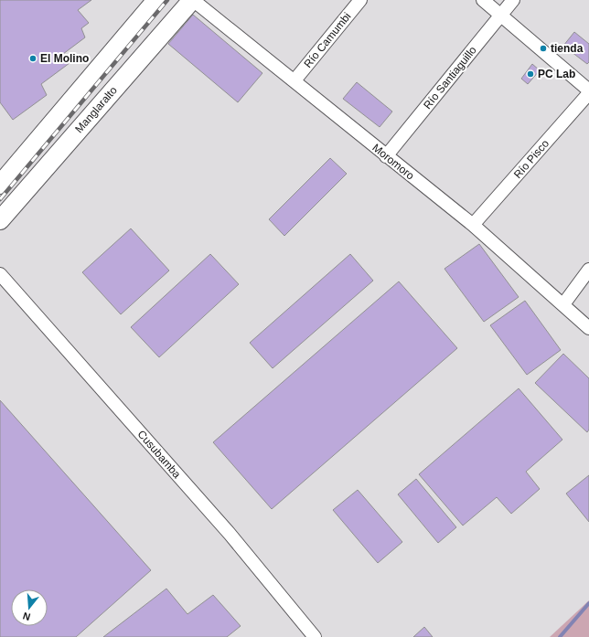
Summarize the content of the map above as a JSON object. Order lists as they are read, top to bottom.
{
  "streets": {
    "main road": ["Manglaralto"],
    "street": [
      "Río Camumbi",
      "Río Santiaguillo",
      "Río Pisco",
      "Moromoro",
      "Cusubamba"
    ]
  },
  "crossings": [
    ["Río Camumbi", "Moromoro"],
    ["Río Santiaguillo", "Moromoro"],
    ["Manglaralto", "Moromoro"],
    ["Río Pisco", "Moromoro"]
  ],
  "places": ["tienda", "El Molino", "PC Lab"],
  "north": "bottom"
}
